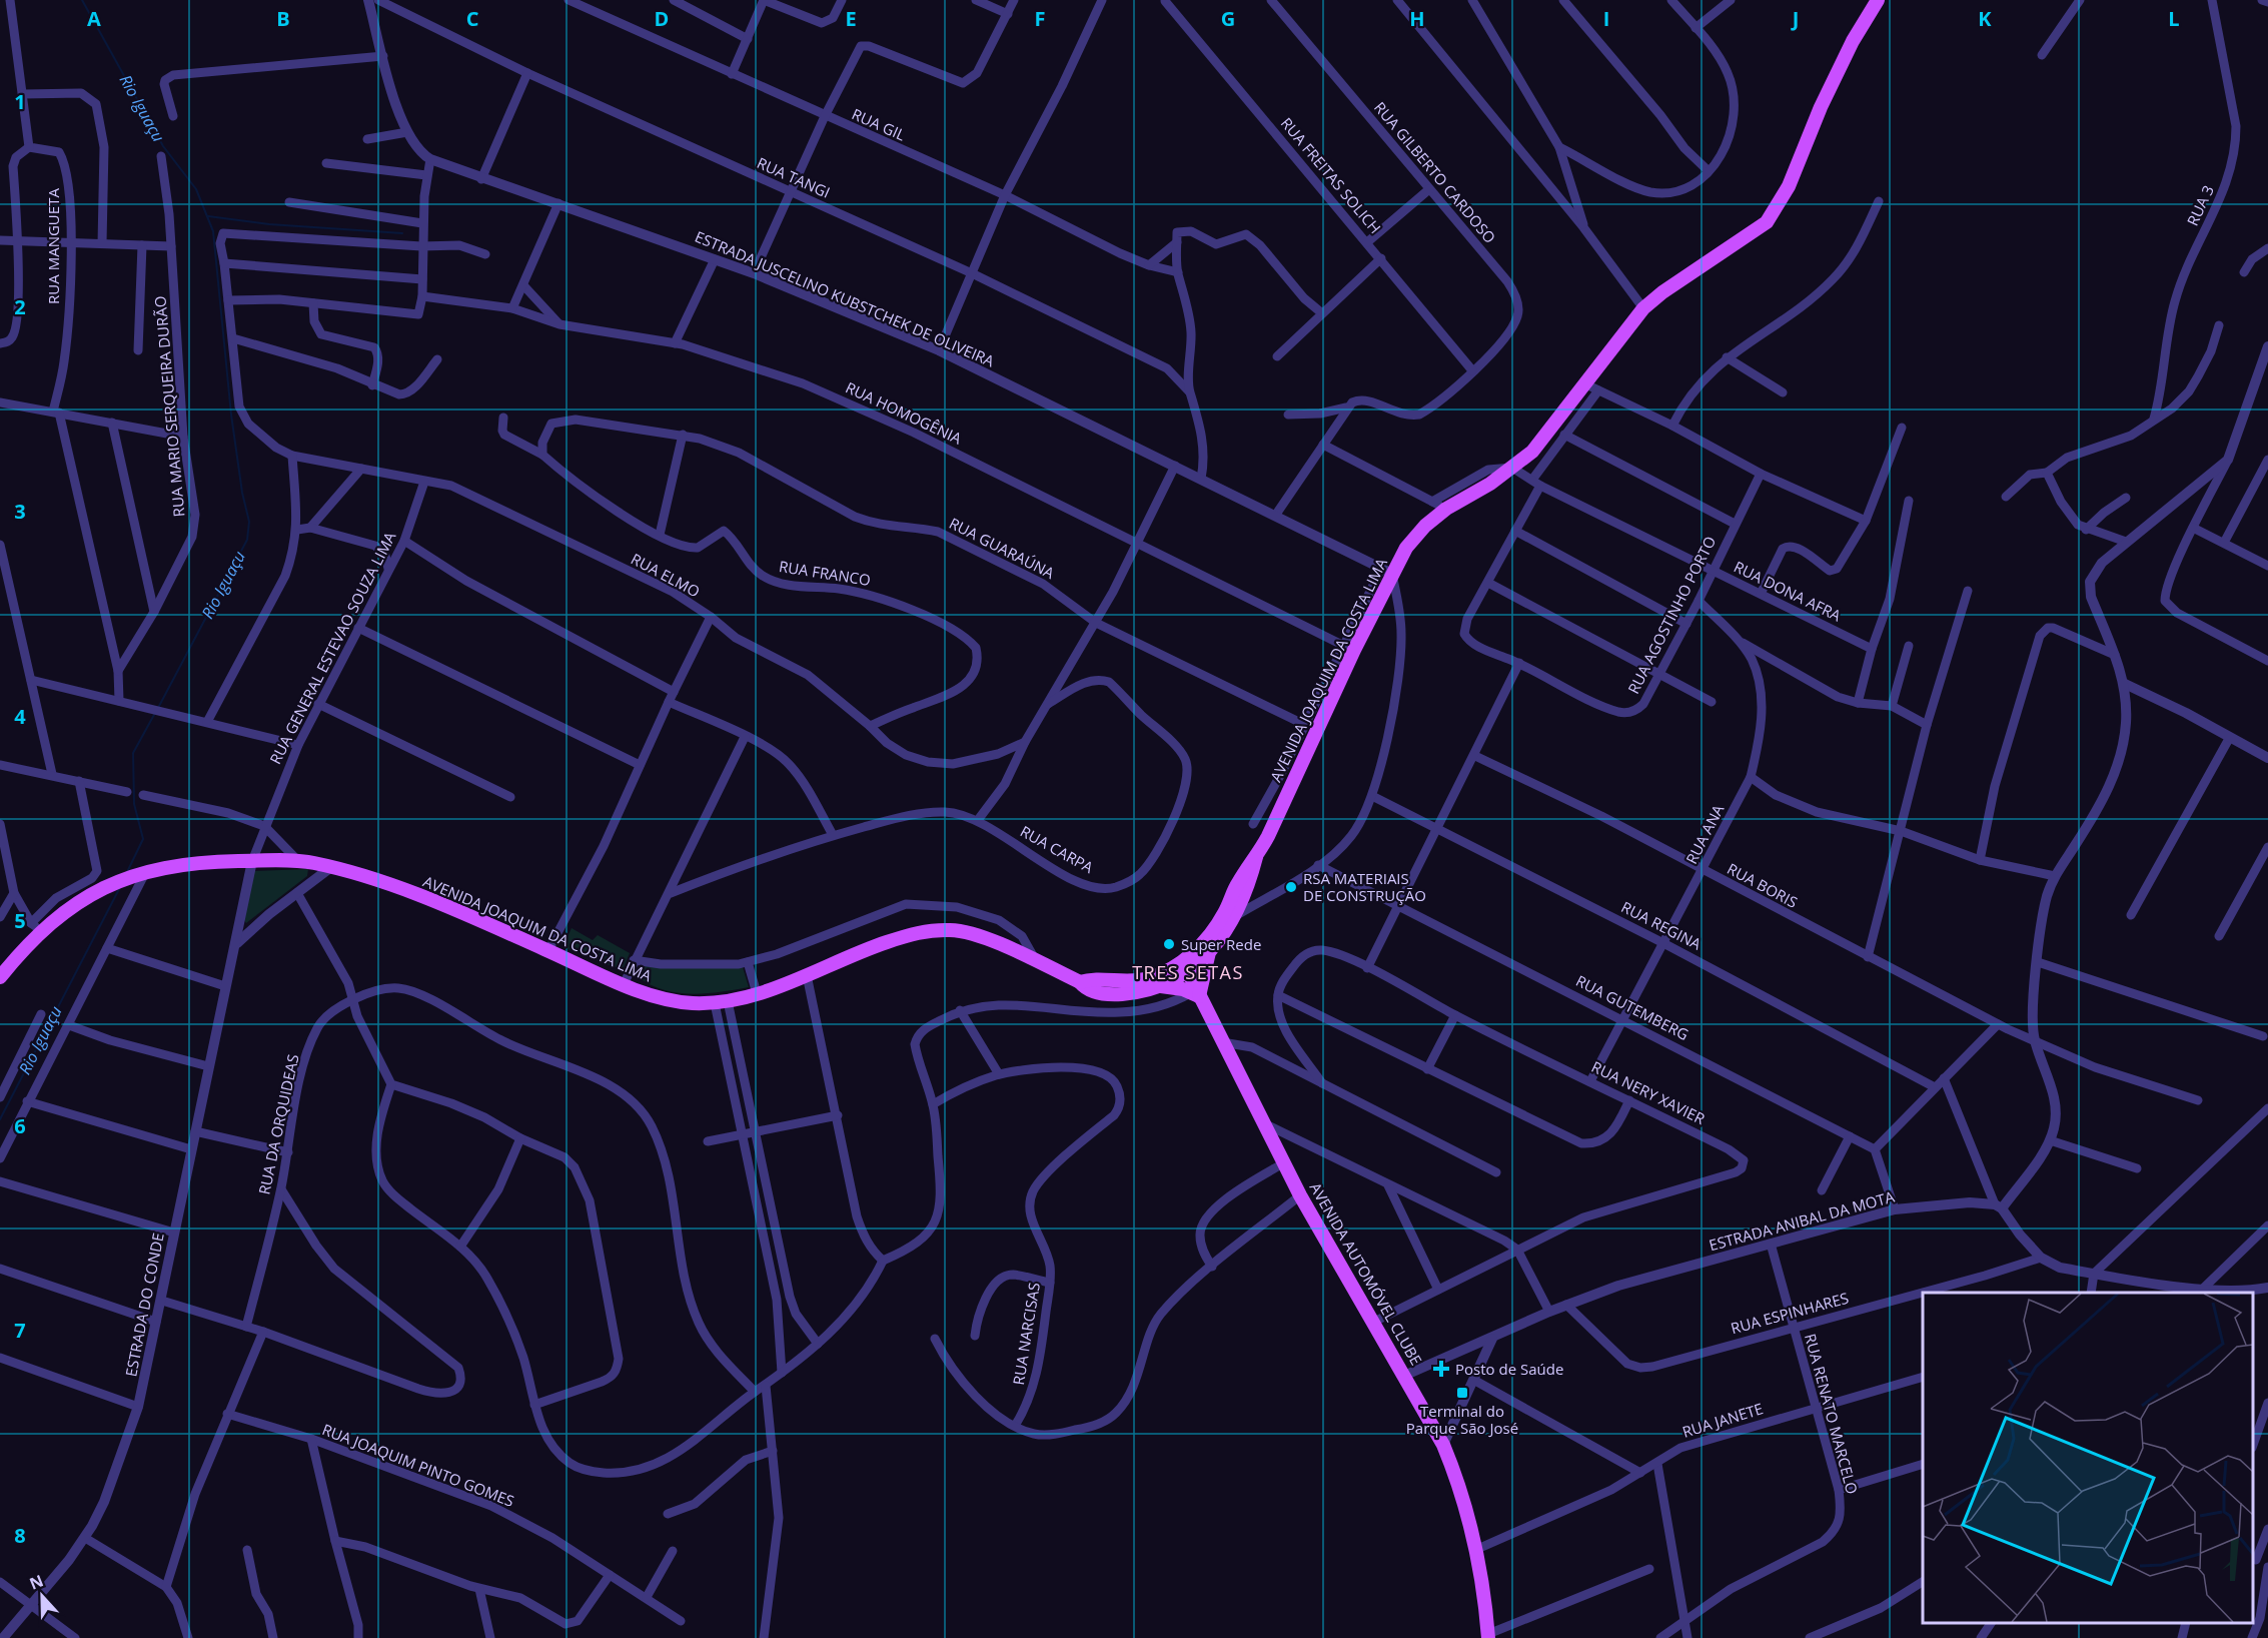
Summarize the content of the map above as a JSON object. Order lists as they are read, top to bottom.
{
  "streets": {
    "main road": ["AVENIDA JOAQUIM DA COSTA LIMA", "AVENIDA AUTOMÓVEL CLUBE"],
    "street": [
      "RUA GIL",
      "RUA GILBERTO CARDOSO",
      "RUA FREITAS SOLICH",
      "RUA TANGI",
      "RUA 3",
      "RUA MANGUETA",
      "ESTRADA JUSCELINO KUBSTCHEK DE OLIVEIRA",
      "RUA MARIO SERQUEIRA DURÃO",
      "RUA HOMOGÊNIA",
      "RUA GUARAÚNA",
      "RUA FRANCO",
      "RUA ELMO",
      "RUA DONA AFRA",
      "RUA AGOSTINHO PORTO",
      "RUA GENERAL ESTEVAO SOUZA LIMA",
      "RUA ANA",
      "RUA CARPA",
      "RUA BORIS",
      "RUA REGINA",
      "RUA GUTEMBERG",
      "RUA NERY XAVIER",
      "RUA DA ORQUIDEAS",
      "ESTRADA ANIBAL DA MOTA",
      "ESTRADA DO CONDE",
      "RUA ESPINHARES",
      "RUA NARCISAS",
      "RUA RENATO MARCELO",
      "RUA JANETE",
      "RUA JOAQUIM PINTO GOMES"
    ]
  },
  "crossings": [
    ["RUA GILBERTO CARDOSO", "RUA FREITAS SOLICH"],
    ["ESTRADA JUSCELINO KUBSTCHEK DE OLIVEIRA", "AVENIDA JOAQUIM DA COSTA LIMA"],
    ["RUA GUARAÚNA", "RUA FRANCO"],
    ["RUA FRANCO", "RUA ELMO"],
    ["RUA ELMO", "RUA GENERAL ESTEVAO SOUZA LIMA"],
    ["RUA ELMO", "RUA CARPA"],
    ["RUA DONA AFRA", "RUA AGOSTINHO PORTO"],
    ["RUA DONA AFRA", "AVENIDA JOAQUIM DA COSTA LIMA"],
    ["RUA AGOSTINHO PORTO", "RUA ANA"],
    ["RUA GENERAL ESTEVAO SOUZA LIMA", "AVENIDA JOAQUIM DA COSTA LIMA"],
    ["RUA GENERAL ESTEVAO SOUZA LIMA", "ESTRADA DO CONDE"],
    ["AVENIDA JOAQUIM DA COSTA LIMA", "ESTRADA DO CONDE"],
    ["RUA ANA", "RUA BORIS"],
    ["RUA ANA", "RUA REGINA"],
    ["RUA ANA", "RUA GUTEMBERG"],
    ["RUA ANA", "RUA NERY XAVIER"],
    ["RUA NERY XAVIER", "AVENIDA AUTOMÓVEL CLUBE"],
    ["ESTRADA ANIBAL DA MOTA", "AVENIDA AUTOMÓVEL CLUBE"],
    ["ESTRADA ANIBAL DA MOTA", "RUA ESPINHARES"],
    ["ESTRADA ANIBAL DA MOTA", "RUA RENATO MARCELO"],
    ["AVENIDA AUTOMÓVEL CLUBE", "RUA JANETE"],
    ["RUA ESPINHARES", "RUA RENATO MARCELO"],
    ["RUA RENATO MARCELO", "RUA JANETE"]
  ],
  "districts": ["TRES SETAS"],
  "water": ["Rio Iguaçu"],
  "places": {
    "other": ["RSA MATERIAIS DE CONSTRUÇÃO", "Super Rede"],
    "health": ["Posto de Saúde"],
    "transit": ["Terminal do Parque São José"]
  },
  "north": "top",
  "grid": {
    "columns": [
      "A",
      "B",
      "C",
      "D",
      "E",
      "F",
      "G",
      "H",
      "I",
      "J",
      "K",
      "L"
    ],
    "rows": [
      "1",
      "2",
      "3",
      "4",
      "5",
      "6",
      "7",
      "8"
    ]
  }
}
